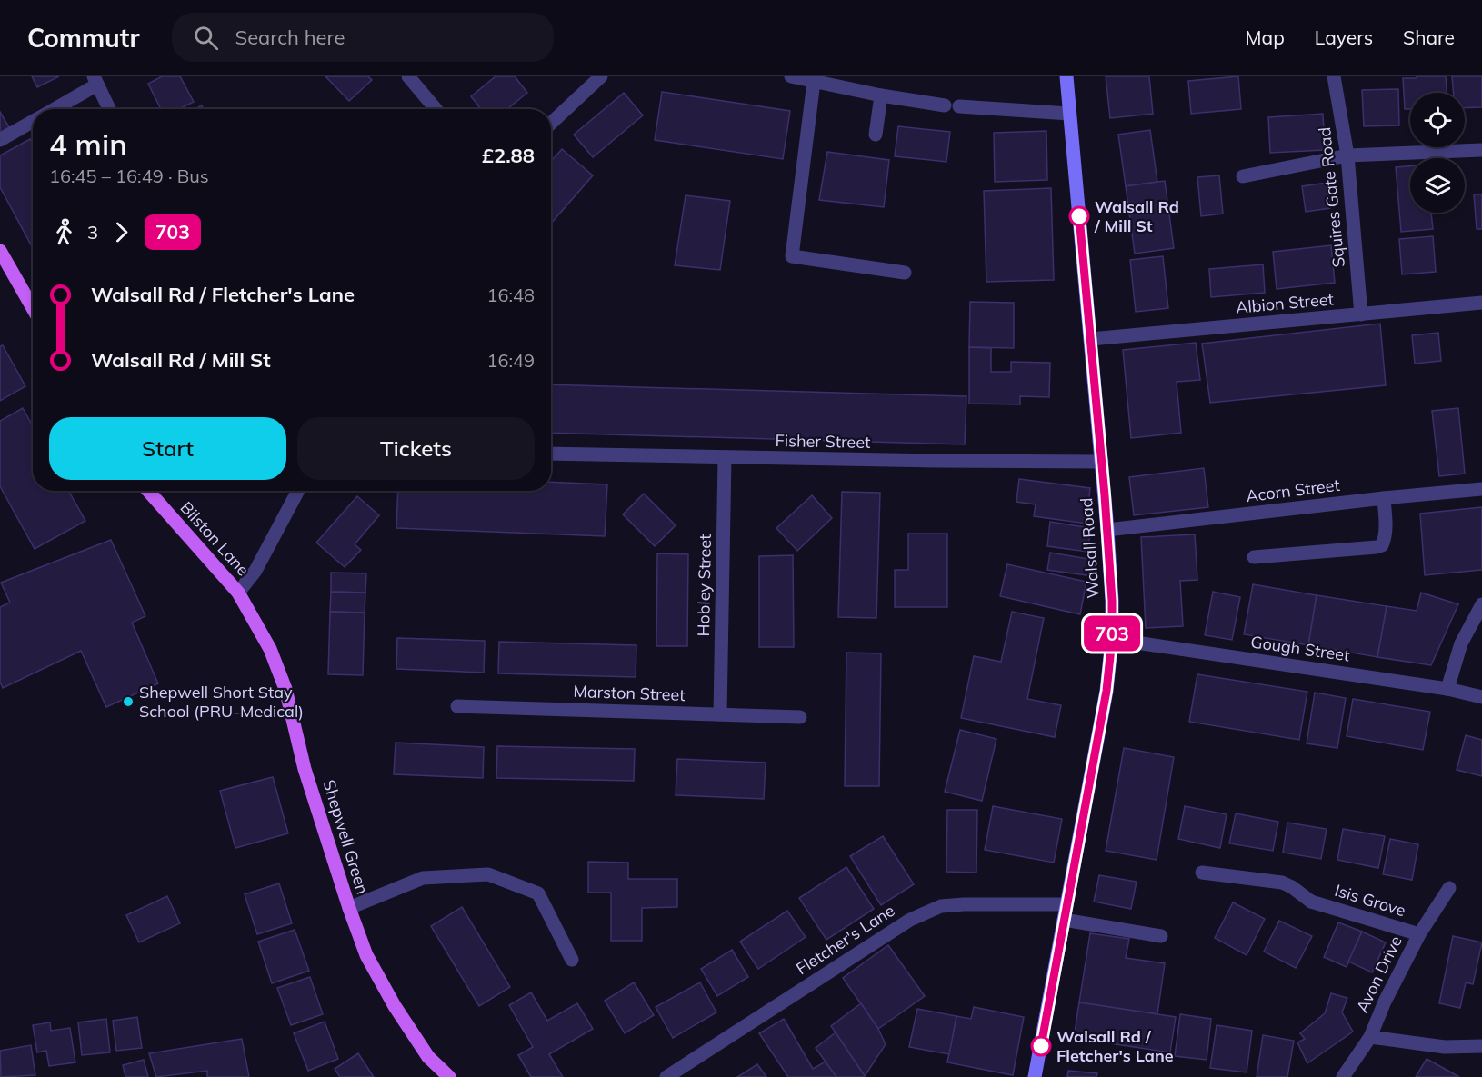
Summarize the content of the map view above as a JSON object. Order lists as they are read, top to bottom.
{
  "streets": {
    "main road": ["Bilston Lane", "Walsall Road", "Shepwell Green"],
    "street": [
      "Squires Gate Road",
      "Albion Street",
      "Fisher Street",
      "Acorn Street",
      "Hobley Street",
      "Gough Street",
      "Marston Street",
      "Isis Grove",
      "Fletcher's Lane",
      "Avon Drive"
    ]
  },
  "crossings": [
    ["Squires Gate Road", "Albion Street"],
    ["Albion Street", "Walsall Road"],
    ["Fisher Street", "Walsall Road"],
    ["Fisher Street", "Hobley Street"],
    ["Acorn Street", "Walsall Road"],
    ["Bilston Lane", "Shepwell Green"],
    ["Walsall Road", "Gough Street"],
    ["Walsall Road", "Fletcher's Lane"],
    ["Hobley Street", "Marston Street"],
    ["Isis Grove", "Avon Drive"]
  ],
  "places": ["Walsall Rd / Mill St", "Shepwell Short Stay School (PRU-Medical)", "Walsall Rd / Fletcher's Lane"],
  "lines": ["bus line 703"],
  "page": {
    "header": "Commutr",
    "search": "Search here",
    "nav": ["Map", "Layers", "Share"],
    "on_map": "703",
    "heading": ["4 min", "16:45 – 16:49 · Bus", "£2.88"],
    "legs": ["3", "703"],
    "list": [
      {
        "name": "Walsall Rd / Fletcher's Lane",
        "value": "16:48"
      },
      {
        "name": "Walsall Rd / Mill St",
        "value": "16:49"
      }
    ],
    "buttons": ["Start", "Tickets"]
  }
}
